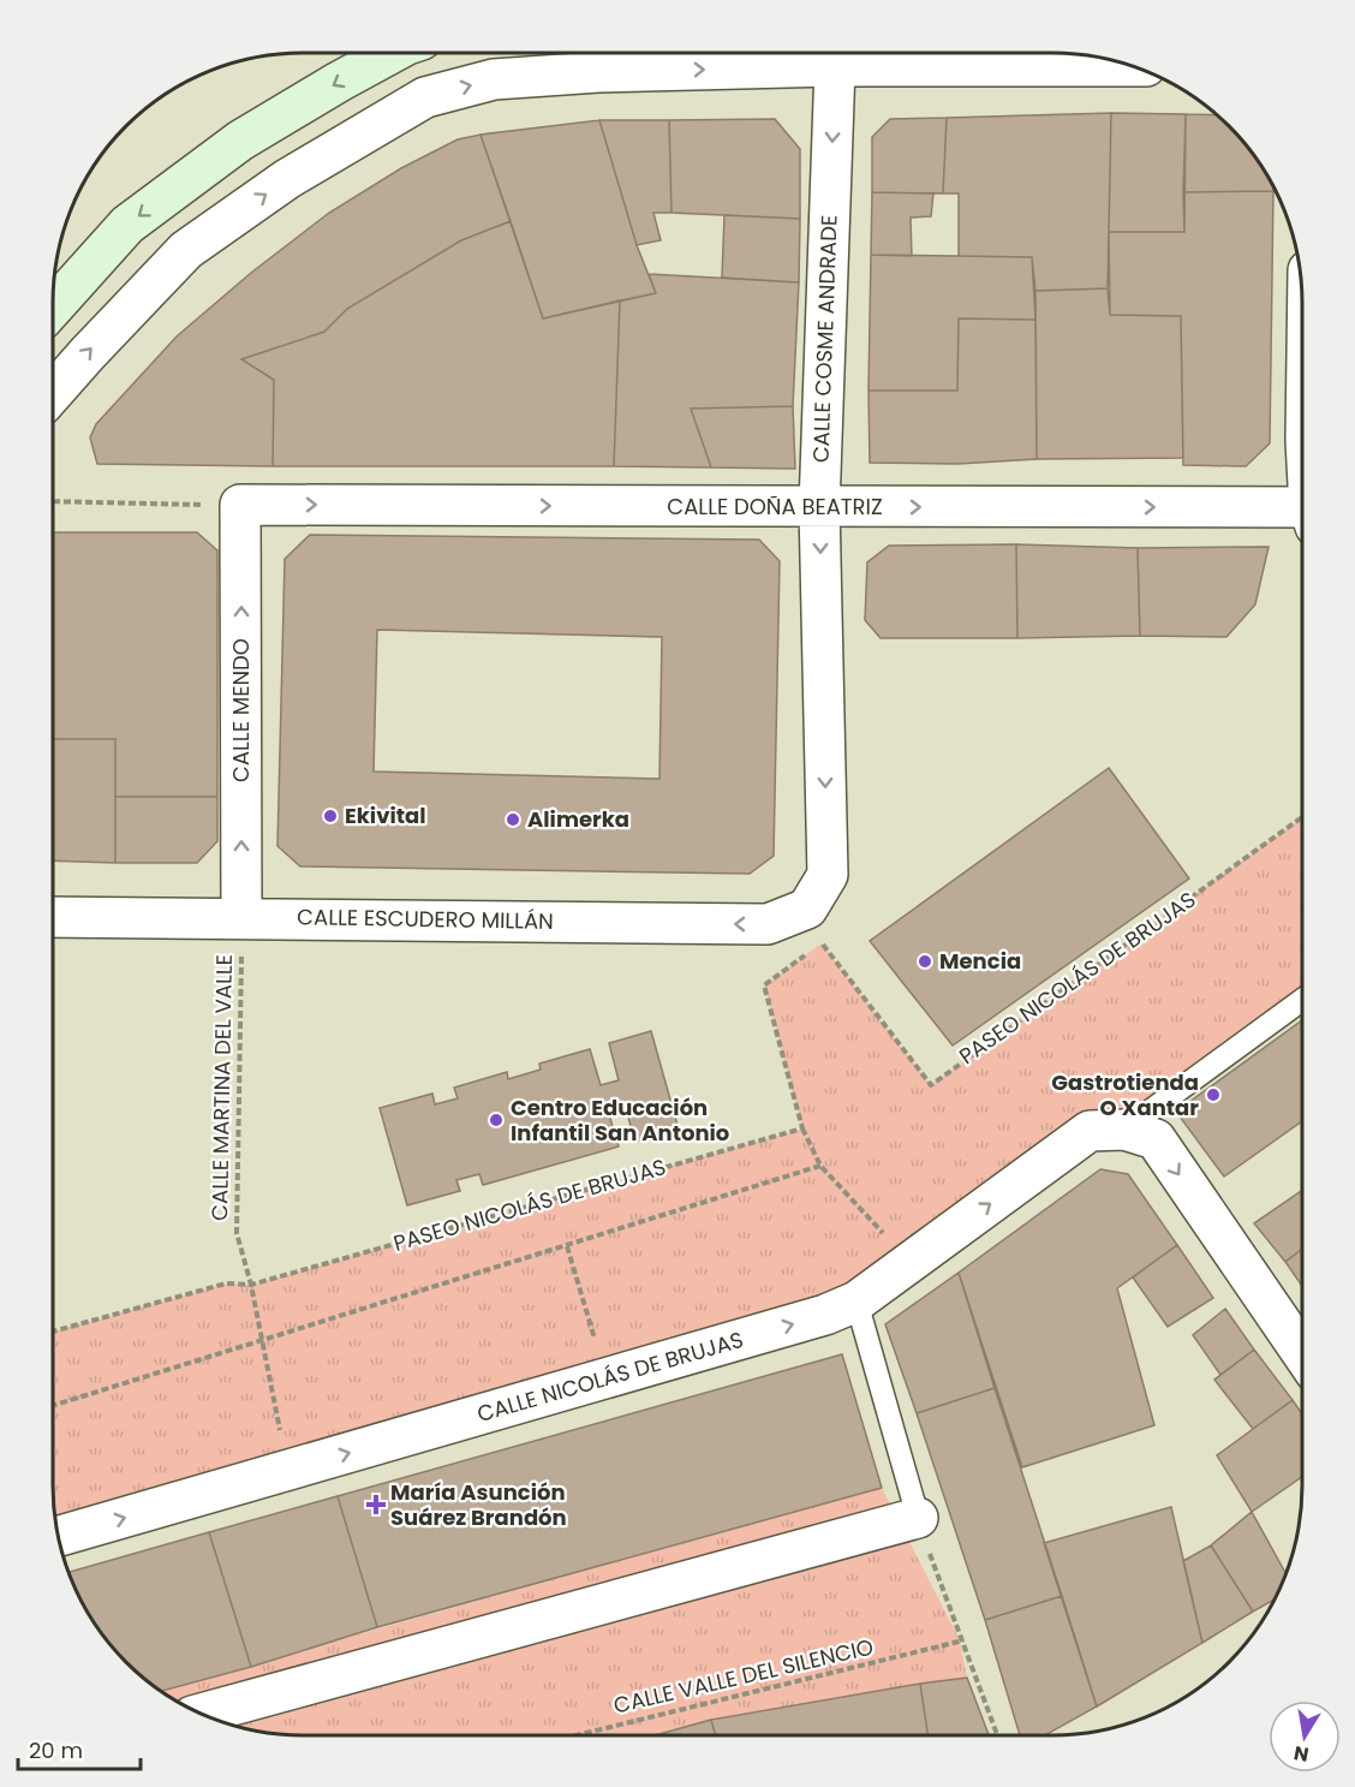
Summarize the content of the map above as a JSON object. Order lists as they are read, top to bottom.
{
  "streets": {
    "street": [
      "CALLE COSME ANDRADE",
      "CALLE DOÑA BEATRIZ",
      "CALLE MENDO",
      "CALLE ESCUDERO MILLÁN",
      "CALLE NICOLÁS DE BRUJAS"
    ],
    "path": ["PASEO NICOLÁS DE BRUJAS", "CALLE MARTINA DEL VALLE", "CALLE VALLE DEL SILENCIO"]
  },
  "crossings": [
    ["CALLE COSME ANDRADE", "CALLE DOÑA BEATRIZ"],
    ["CALLE COSME ANDRADE", "CALLE ESCUDERO MILLÁN"],
    ["CALLE DOÑA BEATRIZ", "CALLE MENDO"],
    ["CALLE MENDO", "CALLE ESCUDERO MILLÁN"],
    ["CALLE MENDO", "CALLE MARTINA DEL VALLE"],
    ["CALLE ESCUDERO MILLÁN", "CALLE MARTINA DEL VALLE"],
    ["PASEO NICOLÁS DE BRUJAS", "CALLE MARTINA DEL VALLE"],
    ["CALLE MARTINA DEL VALLE", "CALLE NICOLÁS DE BRUJAS"]
  ],
  "one_way": [
    "CALLE COSME ANDRADE",
    "CALLE DOÑA BEATRIZ",
    "CALLE MENDO",
    "CALLE ESCUDERO MILLÁN"
  ],
  "places": {
    "other": [
      "Ekivital",
      "Alimerka",
      "Mencia",
      "Gastrotienda O Xantar",
      "Centro Educación Infantil San Antonio"
    ],
    "health": ["María Asunción Suárez Brandón"]
  },
  "scale_bar": "20 m",
  "north": "bottom"
}
